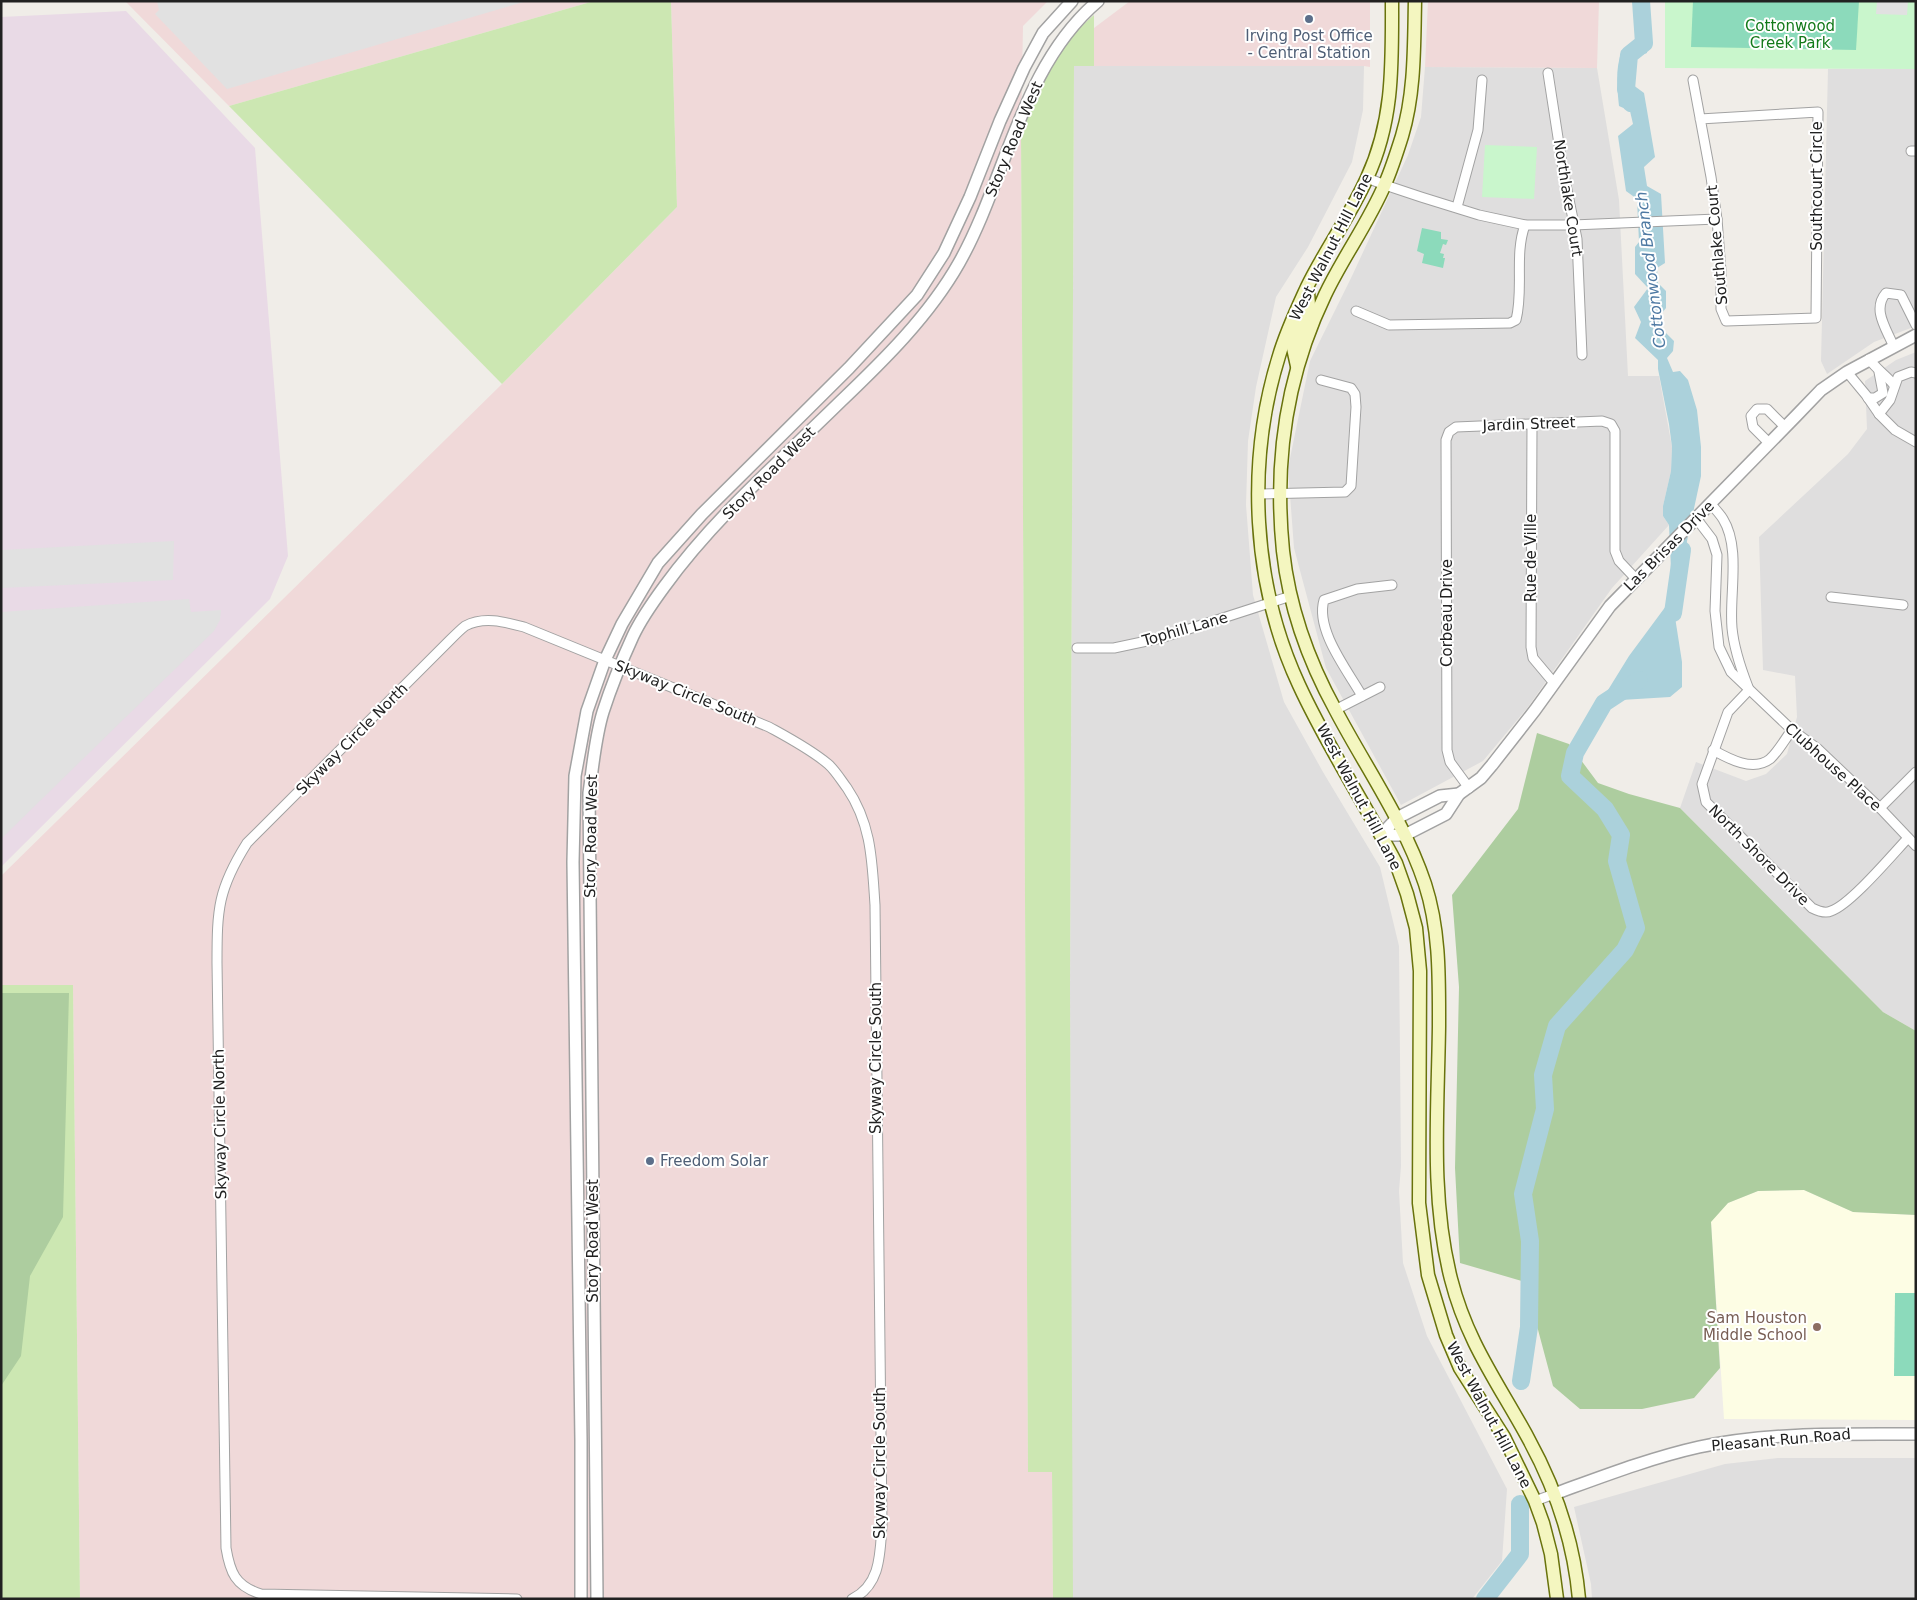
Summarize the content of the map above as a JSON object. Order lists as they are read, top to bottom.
{
  "streets": {
    "main road": ["West Walnut Hill Lane"],
    "street": [
      "Story Road West",
      "Southcourt Circle",
      "Northlake Court",
      "Southlake Court",
      "Jardin Street",
      "Las Brisas Drive",
      "Rue de Ville",
      "Corbeau Drive",
      "Tophill Lane",
      "Skyway Circle South",
      "Skyway Circle North",
      "Clubhouse Place",
      "North Shore Drive",
      "Pleasant Run Road"
    ]
  },
  "crossings": [
    ["Story Road West", "Skyway Circle South"],
    ["Story Road West", "Skyway Circle North"],
    ["Southcourt Circle", "Southlake Court"],
    ["West Walnut Hill Lane", "Las Brisas Drive"],
    ["West Walnut Hill Lane", "Tophill Lane"],
    ["West Walnut Hill Lane", "Pleasant Run Road"],
    ["Jardin Street", "Las Brisas Drive"],
    ["Jardin Street", "Rue de Ville"],
    ["Jardin Street", "Corbeau Drive"],
    ["Las Brisas Drive", "Rue de Ville"],
    ["Las Brisas Drive", "Corbeau Drive"],
    ["Las Brisas Drive", "Clubhouse Place"],
    ["Skyway Circle South", "Skyway Circle North"],
    ["Clubhouse Place", "North Shore Drive"]
  ],
  "water": ["Cottonwood Branch"],
  "parks": ["Cottonwood Creek Park"],
  "places": ["Irving Post Office - Central Station", "Freedom Solar", "Sam Houston Middle School"]
}
